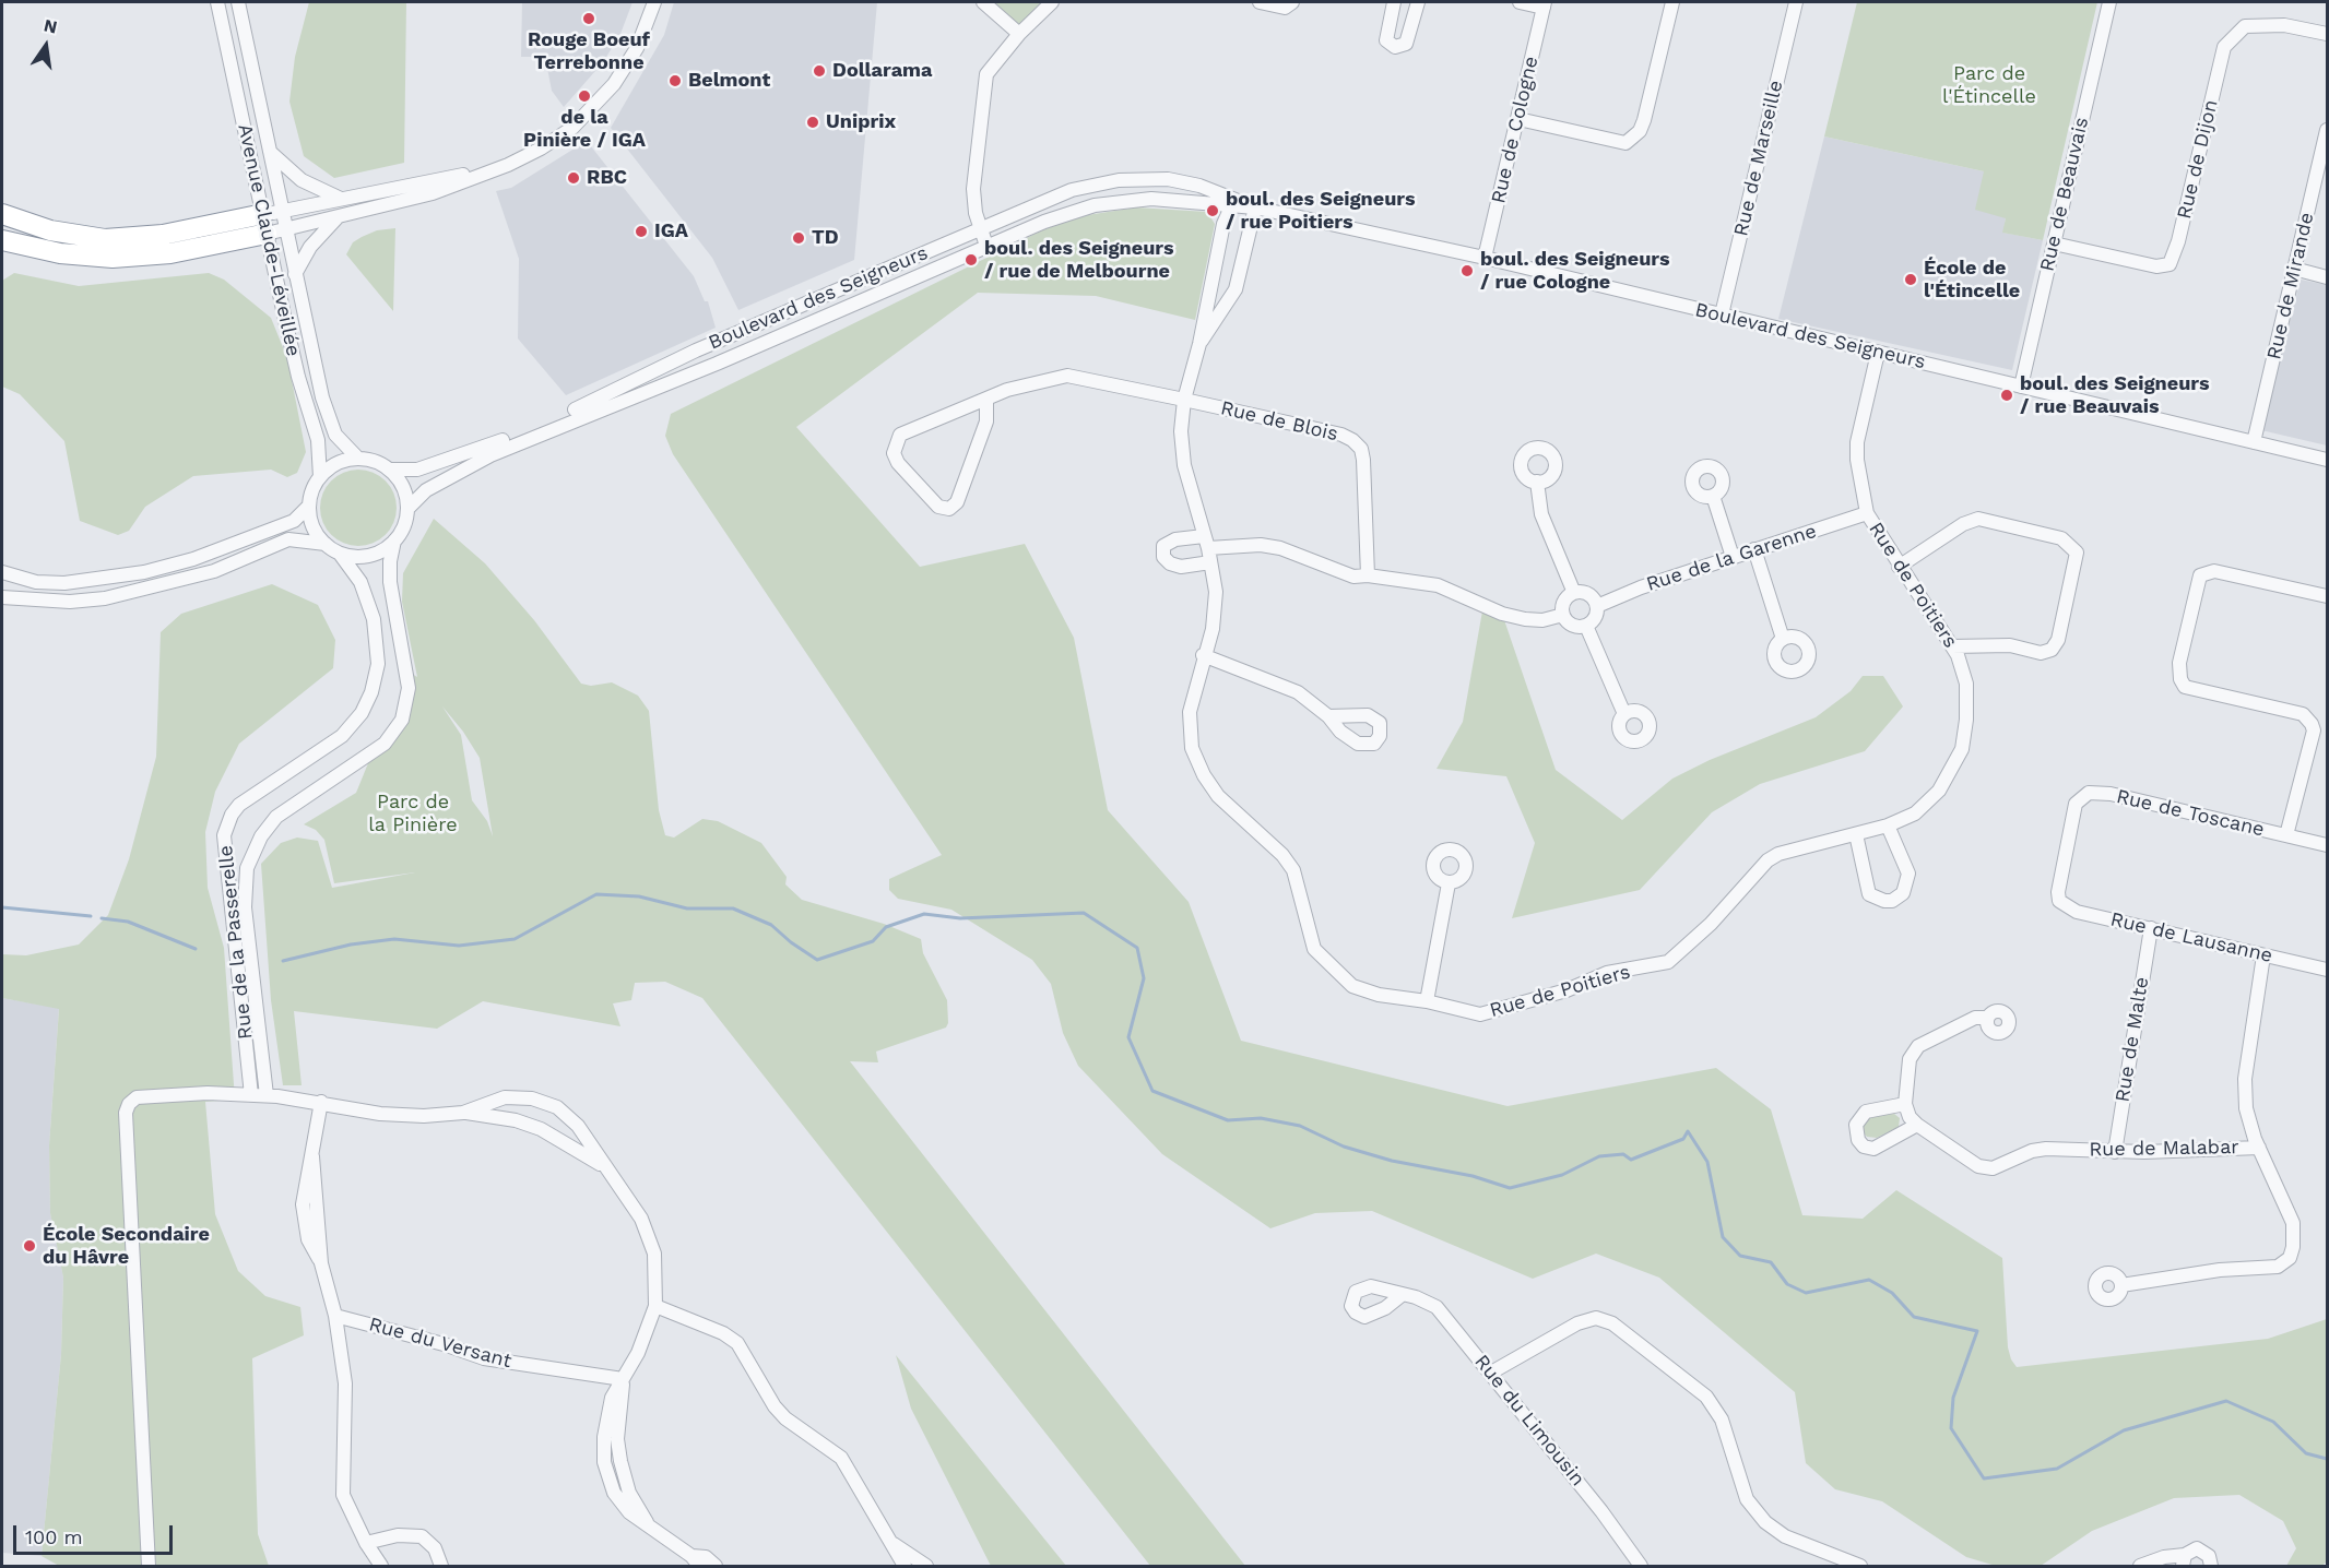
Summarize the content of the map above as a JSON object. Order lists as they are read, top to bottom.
{
  "streets": {
    "street": [
      "Rue de Cologne",
      "Rue de Marseille",
      "Rue de Dijon",
      "Rue de Beauvais",
      "Avenue Claude-Léveillée",
      "Rue de Mirande",
      "Boulevard des Seigneurs",
      "Rue de Blois",
      "Rue de la Garenne",
      "Rue de Poitiers",
      "Rue de Toscane",
      "Rue de Lausanne",
      "Rue de la Passerelle",
      "Rue de Malte",
      "Rue de Malabar",
      "Rue du Versant",
      "Rue du Limousin"
    ]
  },
  "crossings": [
    ["Rue de Cologne", "Boulevard des Seigneurs"],
    ["Rue de Marseille", "Boulevard des Seigneurs"],
    ["Rue de Dijon", "Rue de Beauvais"],
    ["Rue de Beauvais", "Boulevard des Seigneurs"],
    ["Avenue Claude-Léveillée", "Boulevard des Seigneurs"],
    ["Avenue Claude-Léveillée", "Rue de la Passerelle"],
    ["Rue de Mirande", "Boulevard des Seigneurs"],
    ["Boulevard des Seigneurs", "Rue de Poitiers"],
    ["Boulevard des Seigneurs", "Rue de la Passerelle"],
    ["Rue de Blois", "Rue de Poitiers"],
    ["Rue de la Garenne", "Rue de Poitiers"],
    ["Rue de Toscane", "Rue de Lausanne"],
    ["Rue de Lausanne", "Rue de Malte"],
    ["Rue de Malte", "Rue de Malabar"]
  ],
  "parks": ["Parc de l'Étincelle", "Parc de la Pinière"],
  "places": [
    "Rouge Boeuf Terrebonne",
    "Dollarama",
    "Belmont",
    "de la Pinière / IGA",
    "Uniprix",
    "RBC",
    "boul. des Seigneurs / rue Poitiers",
    "IGA",
    "TD",
    "boul. des Seigneurs / rue de Melbourne",
    "boul. des Seigneurs / rue Cologne",
    "École de l'Étincelle",
    "boul. des Seigneurs / rue Beauvais",
    "École Secondaire du Hâvre"
  ],
  "scale_bar": "100 m",
  "north": "top"
}
